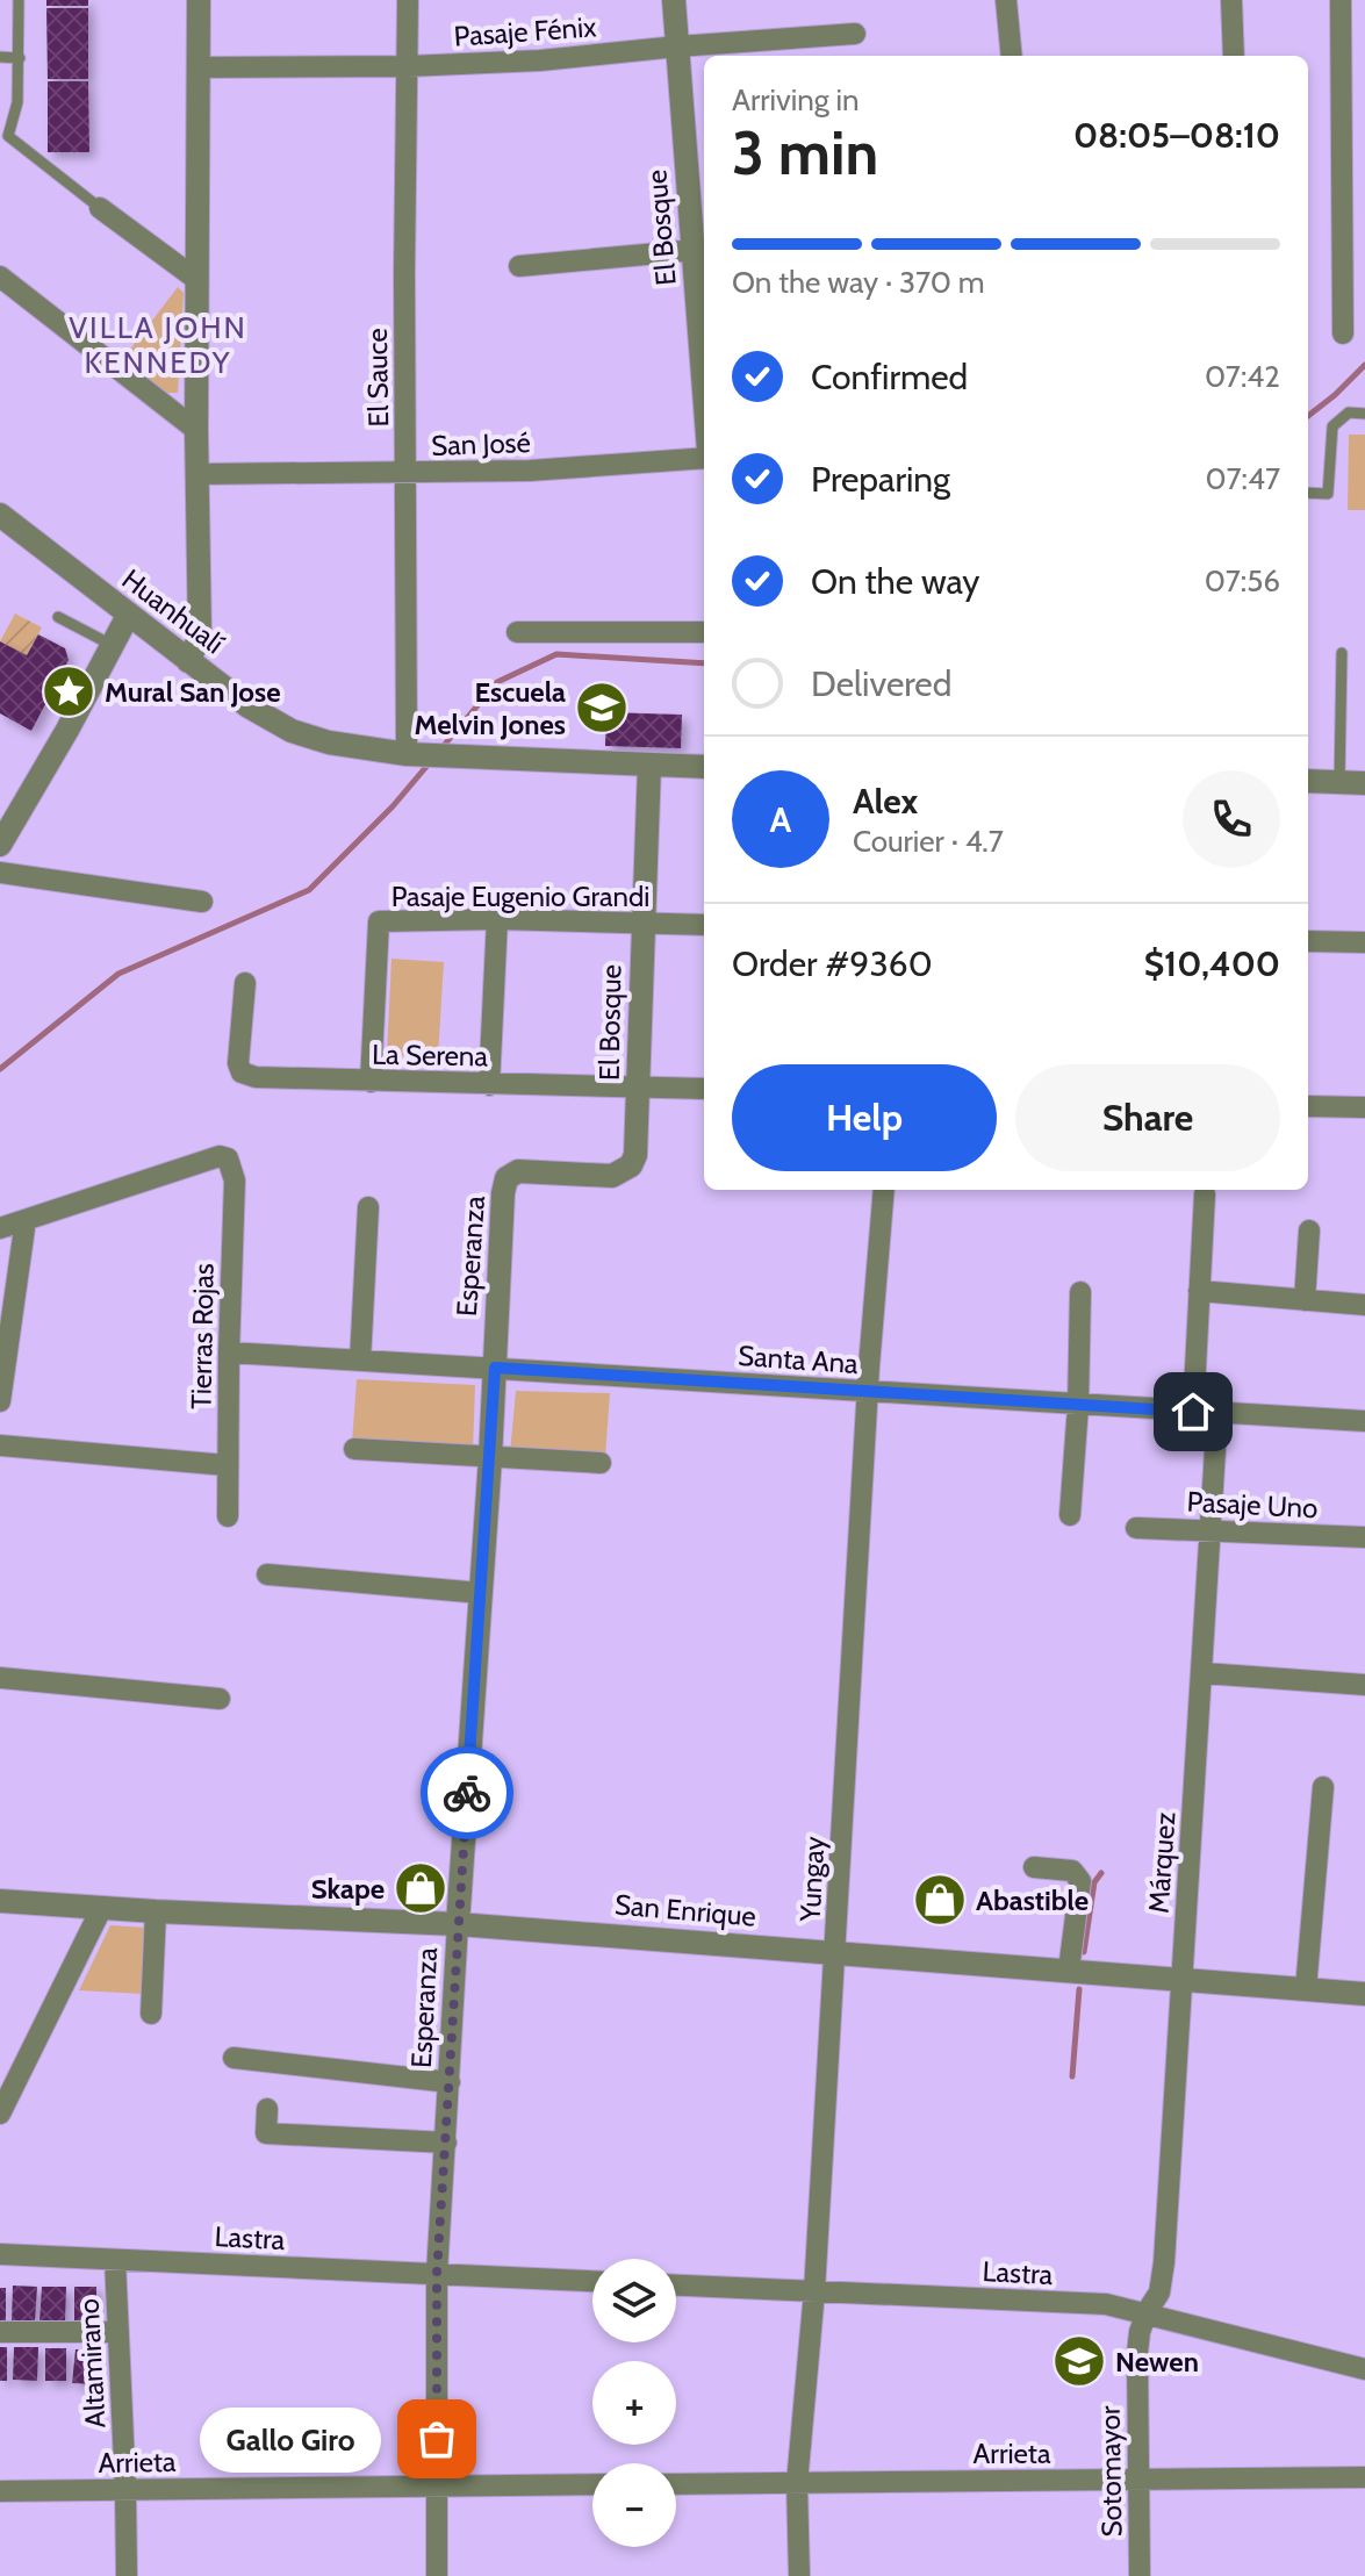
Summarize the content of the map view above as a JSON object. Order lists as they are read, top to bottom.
{
  "streets": {
    "street": [
      "Pasaje Fénix",
      "El Bosque",
      "El Sauce",
      "San José",
      "Huanhualí",
      "Pasaje Eugenio Grandi",
      "La Serena",
      "Esperanza",
      "Tierras Rojas",
      "Santa Ana",
      "Pasaje Uno",
      "Márquez",
      "Yungay",
      "San Enrique",
      "Lastra",
      "Altamirano",
      "Arrieta",
      "Sotomayor"
    ]
  },
  "crossings": [
    ["Pasaje Fénix", "El Bosque"],
    ["Pasaje Fénix", "El Sauce"],
    ["El Bosque", "Huanhualí"],
    ["El Bosque", "Pasaje Eugenio Grandi"],
    ["El Bosque", "La Serena"],
    ["El Bosque", "Esperanza"],
    ["El Sauce", "San José"],
    ["El Sauce", "Huanhualí"],
    ["Pasaje Eugenio Grandi", "La Serena"],
    ["Esperanza", "Santa Ana"],
    ["Esperanza", "San Enrique"],
    ["Esperanza", "Lastra"],
    ["Esperanza", "Arrieta"],
    ["Tierras Rojas", "Santa Ana"],
    ["Santa Ana", "Márquez"],
    ["Santa Ana", "Yungay"],
    ["Pasaje Uno", "Márquez"],
    ["Márquez", "San Enrique"],
    ["Márquez", "Lastra"],
    ["Márquez", "Sotomayor"],
    ["Yungay", "San Enrique"],
    ["Yungay", "Lastra"],
    ["Yungay", "Arrieta"],
    ["Lastra", "Altamirano"],
    ["Lastra", "Sotomayor"],
    ["Altamirano", "Arrieta"],
    ["Arrieta", "Sotomayor"]
  ],
  "districts": ["VILLA JOHN KENNEDY"],
  "places": {
    "place": ["Mural San Jose"],
    "school or university": ["Escuela Melvin Jones", "Newen"],
    "shop": ["Skape", "Abastible"],
    "other": ["Gallo Giro"]
  },
  "page": {
    "heading": ["3 min", "Arriving in", "08:05–08:10"],
    "panel": [
      "Alex",
      "Courier · 4.7",
      "Order #9360",
      "$10,400"
    ],
    "bar": "On the way · 370 m",
    "list": [
      ["Confirmed", "07:42"],
      ["Preparing", "07:47"],
      ["On the way", "07:56"],
      "Delivered"
    ],
    "round": "A",
    "buttons": ["Help", "Share"],
    "map_buttons": ["+", "−"],
    "bubble": "Gallo Giro"
  }
}
